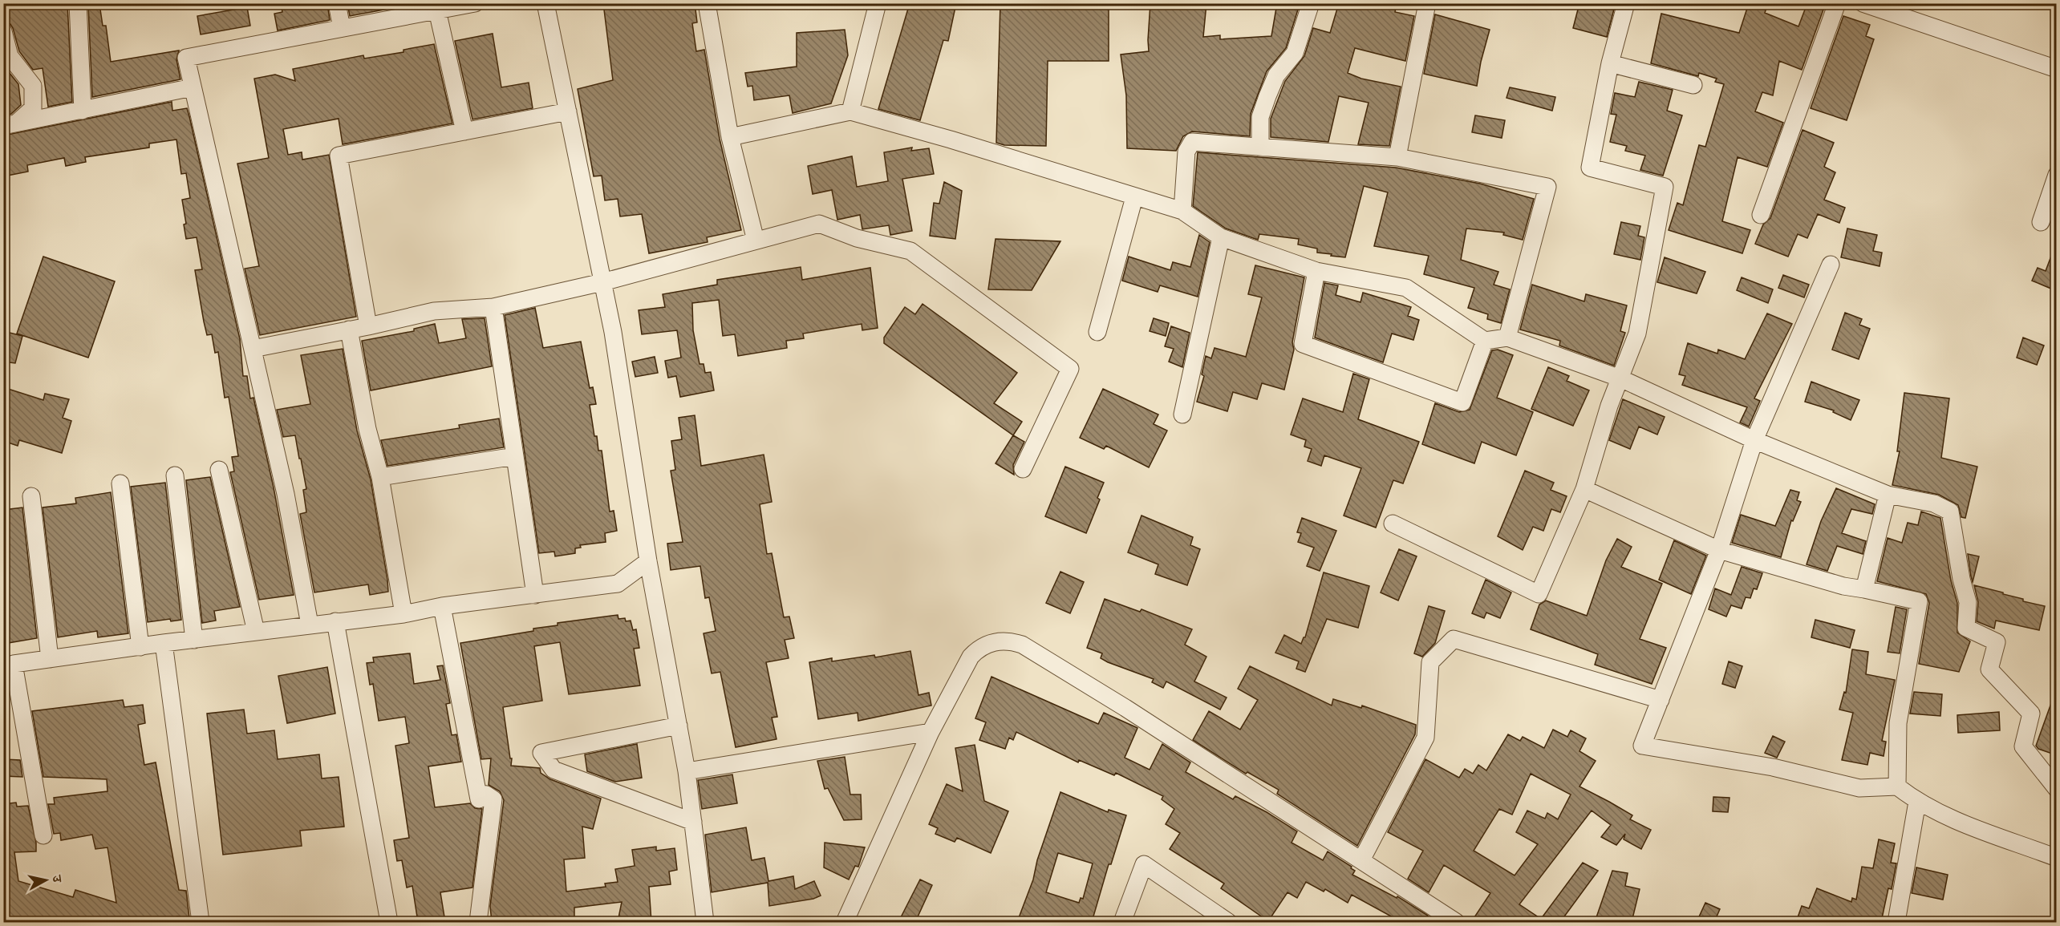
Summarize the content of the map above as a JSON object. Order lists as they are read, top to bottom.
{
  "north": "right"
}
